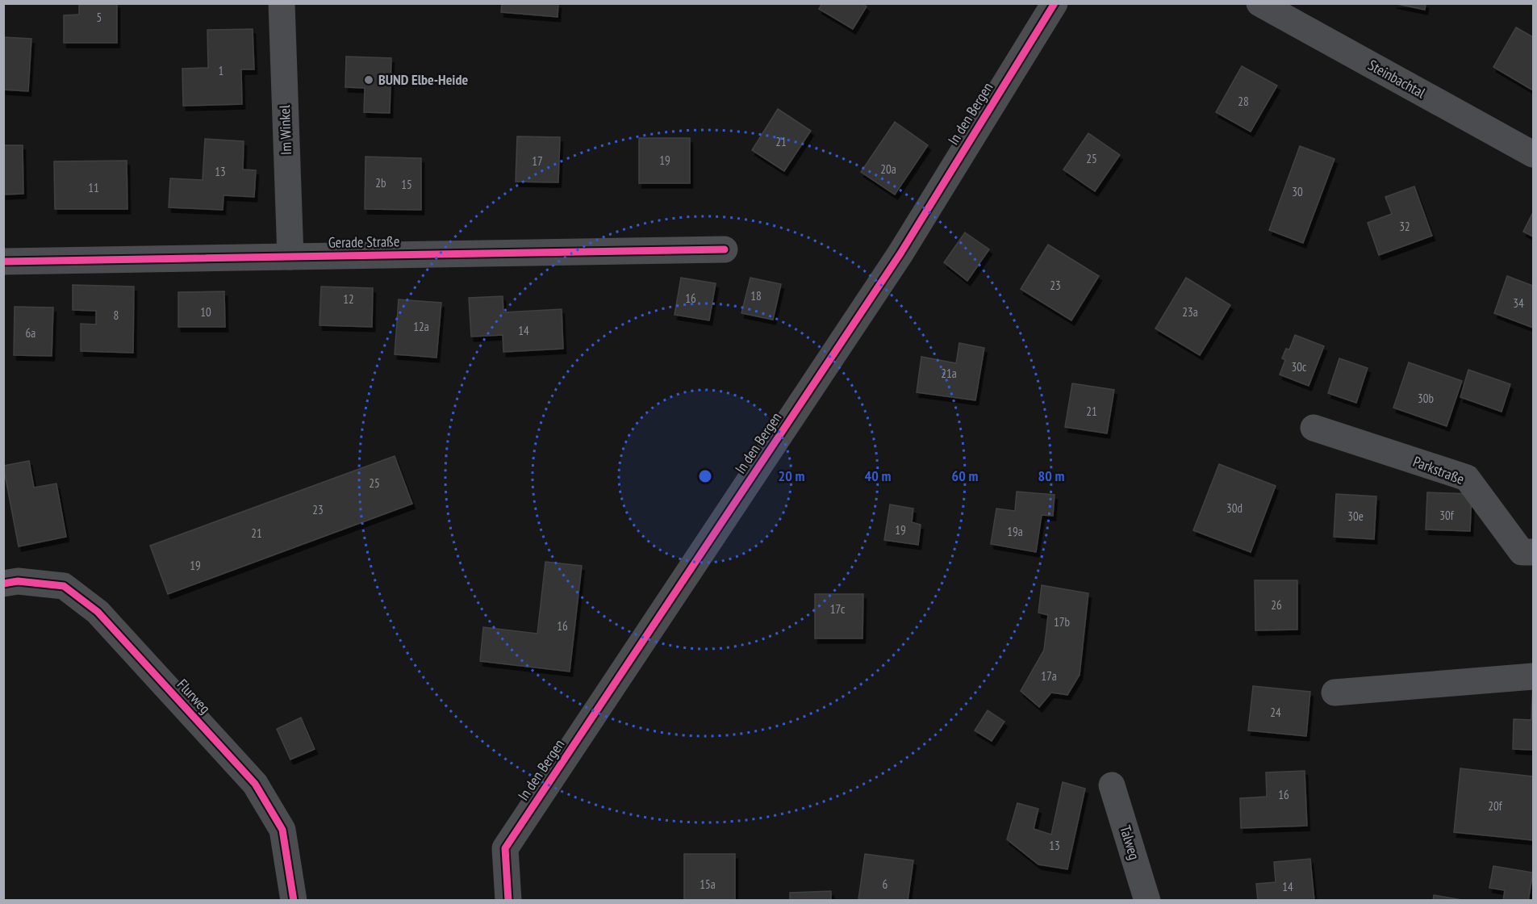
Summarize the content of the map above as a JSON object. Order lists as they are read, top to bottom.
{
  "streets": {
    "street": [
      "Steinbachtal",
      "In den Bergen",
      "Im Winkel",
      "Gerade Straße",
      "Parkstraße",
      "Flurweg",
      "Talweg"
    ]
  },
  "crossings": [
    ["Im Winkel", "Gerade Straße"]
  ],
  "places": ["BUND Elbe-Heide"],
  "house_numbers": [
    "5",
    "1",
    "28",
    "21",
    "25",
    "19",
    "17",
    "20a",
    "13",
    "2b",
    "15",
    "11",
    "30",
    "32",
    "23",
    "18",
    "16",
    "12",
    "34",
    "10",
    "23a",
    "8",
    "12a",
    "14",
    "6a",
    "30c",
    "21a",
    "30b",
    "21",
    "25",
    "30d",
    "23",
    "30f",
    "30e",
    "19",
    "19a",
    "21",
    "19",
    "26",
    "17c",
    "17b",
    "16",
    "17a",
    "24",
    "16",
    "20f",
    "13",
    "15a",
    "6",
    "14"
  ],
  "rings": [
    "20 m",
    "40 m",
    "60 m",
    "80 m"
  ]
}
